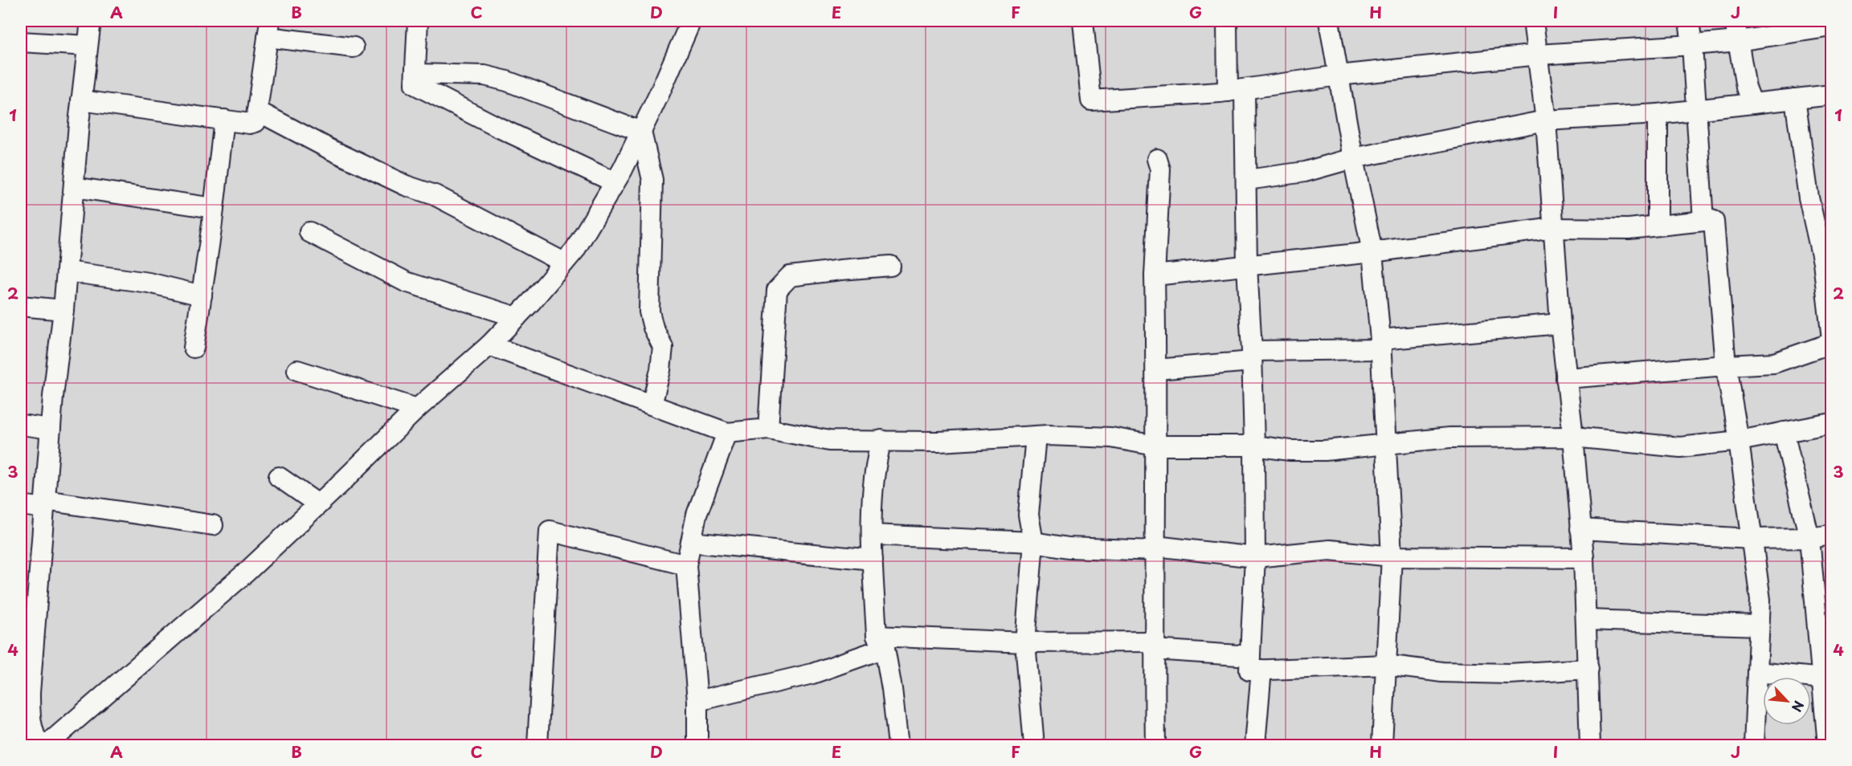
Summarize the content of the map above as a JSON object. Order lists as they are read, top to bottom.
{
  "north": "bottom right",
  "grid": {
    "columns": [
      "A",
      "B",
      "C",
      "D",
      "E",
      "F",
      "G",
      "H",
      "I",
      "J"
    ],
    "rows": [
      "1",
      "2",
      "3",
      "4"
    ]
  }
}
